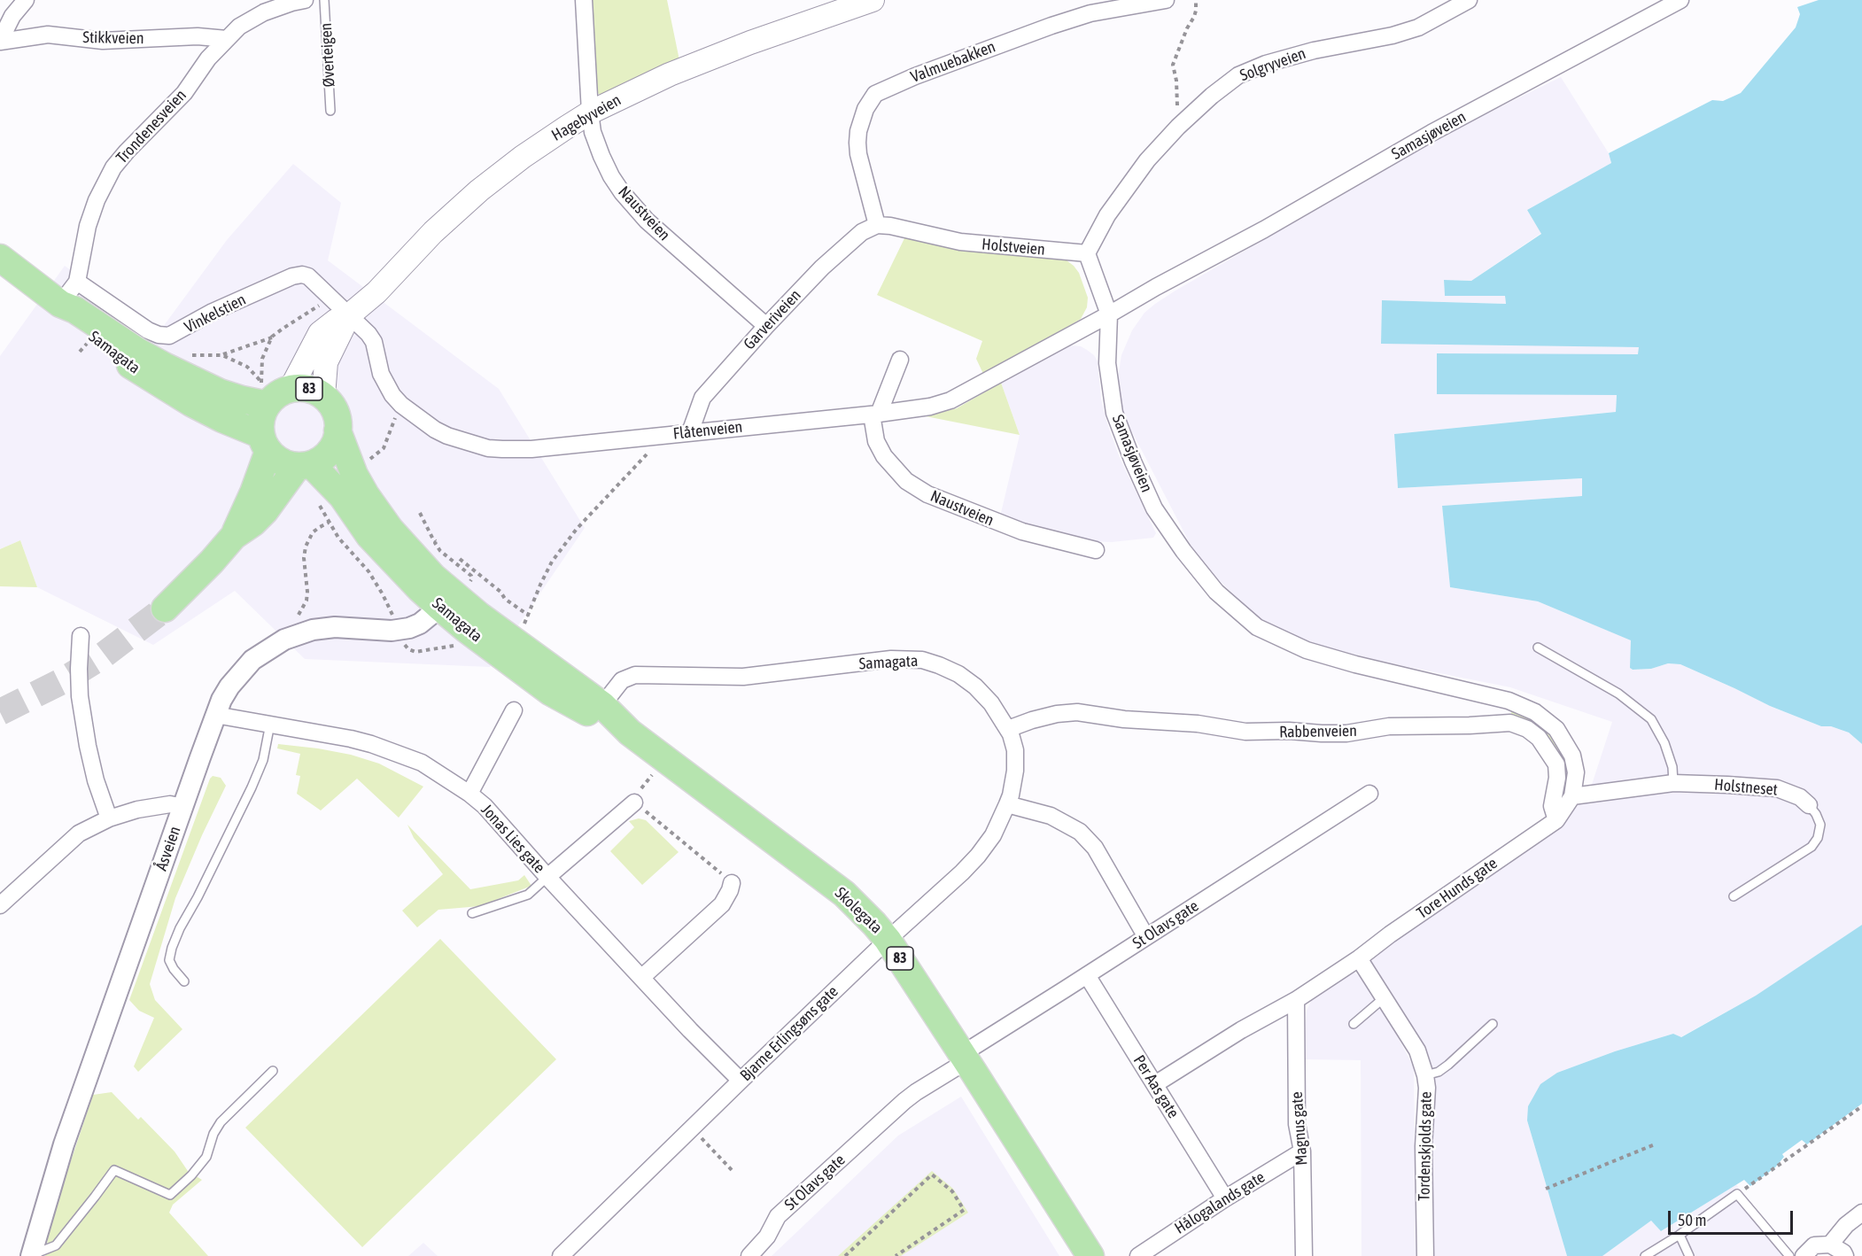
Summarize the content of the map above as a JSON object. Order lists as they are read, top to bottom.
{
  "streets": {
    "highway": ["Samagata", "83", "Skolegata"],
    "main road": ["Hagebyveien"],
    "street": [
      "Stikkveien",
      "Valmuebakken",
      "Solgryveien",
      "Trondenesveien",
      "Samasjøveien",
      "Naustveien",
      "Holstveien",
      "Vinkelstien",
      "Garveriveien",
      "Flåtenveien",
      "Rabbenveien",
      "Holstneset",
      "Jonas Lies gate",
      "Åsveien",
      "Tore Hunds gate",
      "St Olavs gate",
      "Bjarne Erlingsøns gate",
      "Per Aas gate",
      "Magnus gate",
      "Tordenskjolds gate",
      "Hålogalands gate"
    ],
    "lane": ["Øverteigen"]
  },
  "crossings": [
    ["Stikkveien", "Trondenesveien"],
    ["Valmuebakken", "Holstveien"],
    ["Valmuebakken", "Garveriveien"],
    ["Solgryveien", "Holstveien"],
    ["Hagebyveien", "Naustveien"],
    ["Hagebyveien", "Vinkelstien"],
    ["Hagebyveien", "Samagata"],
    ["Hagebyveien", "83"],
    ["Hagebyveien", "Flåtenveien"],
    ["Trondenesveien", "Vinkelstien"],
    ["Trondenesveien", "Samagata"],
    ["Samasjøveien", "Flåtenveien"],
    ["Samasjøveien", "Rabbenveien"],
    ["Samasjøveien", "Holstneset"],
    ["Samasjøveien", "Tore Hunds gate"],
    ["Naustveien", "Garveriveien"],
    ["Naustveien", "Flåtenveien"],
    ["Holstveien", "Garveriveien"],
    ["Vinkelstien", "Flåtenveien"],
    ["Garveriveien", "Flåtenveien"],
    ["Samagata", "83"],
    ["Samagata", "Rabbenveien"],
    ["Samagata", "Åsveien"],
    ["Samagata", "Skolegata"],
    ["Samagata", "Bjarne Erlingsøns gate"],
    ["Rabbenveien", "Tore Hunds gate"],
    ["Jonas Lies gate", "Åsveien"],
    ["Jonas Lies gate", "Bjarne Erlingsøns gate"],
    ["Tore Hunds gate", "Per Aas gate"],
    ["Tore Hunds gate", "Magnus gate"],
    ["Tore Hunds gate", "Tordenskjolds gate"],
    ["Skolegata", "St Olavs gate"],
    ["Skolegata", "Bjarne Erlingsøns gate"],
    ["St Olavs gate", "Per Aas gate"],
    ["Per Aas gate", "Hålogalands gate"],
    ["Magnus gate", "Hålogalands gate"]
  ],
  "scale_bar": "50 m"
}
